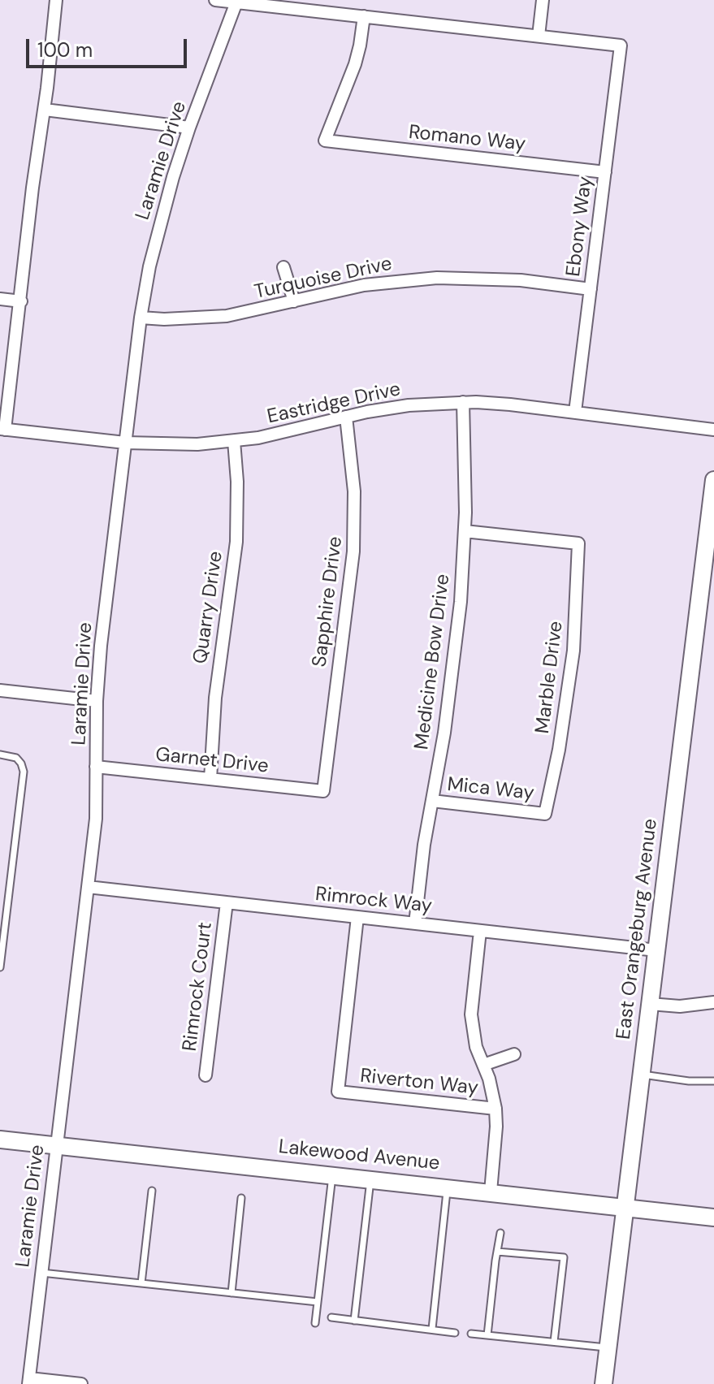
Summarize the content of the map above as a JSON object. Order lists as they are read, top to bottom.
{
  "streets": {
    "street": [
      "Romano Way",
      "Laramie Drive",
      "Ebony Way",
      "Turquoise Drive",
      "Eastridge Drive",
      "Sapphire Drive",
      "Quarry Drive",
      "Medicine Bow Drive",
      "Marble Drive",
      "Garnet Drive",
      "Mica Way",
      "Rimrock Way",
      "East Orangeburg Avenue",
      "Rimrock Court",
      "Riverton Way",
      "Lakewood Avenue"
    ]
  },
  "crossings": [
    ["Romano Way", "Ebony Way"],
    ["Laramie Drive", "Turquoise Drive"],
    ["Laramie Drive", "Eastridge Drive"],
    ["Laramie Drive", "Garnet Drive"],
    ["Laramie Drive", "Rimrock Way"],
    ["Laramie Drive", "Lakewood Avenue"],
    ["Ebony Way", "Turquoise Drive"],
    ["Ebony Way", "Eastridge Drive"],
    ["Eastridge Drive", "Sapphire Drive"],
    ["Eastridge Drive", "Quarry Drive"],
    ["Eastridge Drive", "Medicine Bow Drive"],
    ["Sapphire Drive", "Garnet Drive"],
    ["Quarry Drive", "Garnet Drive"],
    ["Medicine Bow Drive", "Marble Drive"],
    ["Medicine Bow Drive", "Mica Way"],
    ["Medicine Bow Drive", "Rimrock Way"],
    ["Marble Drive", "Mica Way"],
    ["Rimrock Way", "East Orangeburg Avenue"],
    ["Rimrock Way", "Rimrock Court"],
    ["Rimrock Way", "Riverton Way"],
    ["East Orangeburg Avenue", "Lakewood Avenue"]
  ],
  "scale_bar": "100 m"
}
